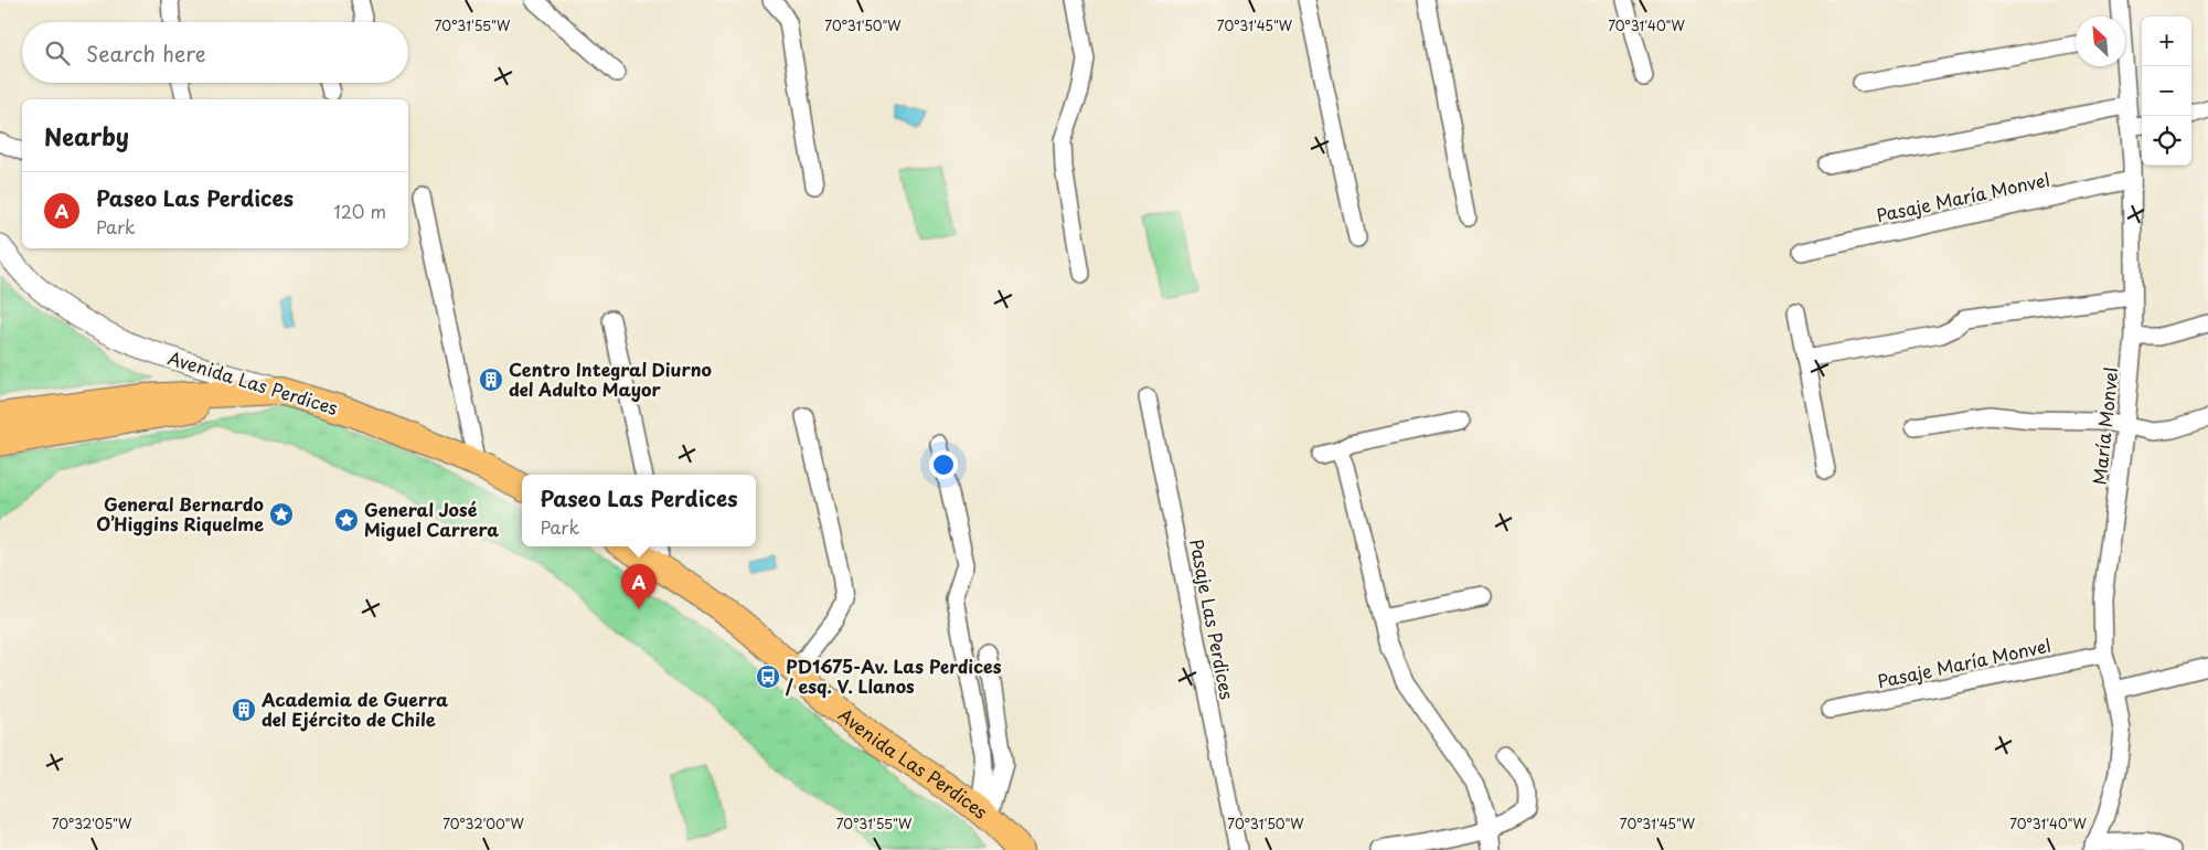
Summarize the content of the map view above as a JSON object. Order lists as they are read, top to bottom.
{
  "streets": {
    "main road": ["Avenida Las Perdices"],
    "street": ["Pasaje María Monvel", "María Monvel", "Pasaje Las Perdices"]
  },
  "crossings": [
    ["Pasaje María Monvel", "María Monvel"]
  ],
  "places": {
    "building": ["Centro Integral Diurno del Adulto Mayor", "Academia de Guerra del Ejército de Chile"],
    "place": ["General Bernardo O’Higgins Riquelme", "General José Miguel Carrera"],
    "bus stop": ["PD1675-Av. Las Perdices / esq. V. Llanos"]
  },
  "north": "top left",
  "page": {
    "map_buttons": ["+", "−"],
    "search": "Search here",
    "heading": "Nearby",
    "list": [
      {
        "mark": "A",
        "name": "Paseo Las Perdices",
        "note": "Park",
        "value": "120 m"
      }
    ],
    "popup": ["Paseo Las Perdices", "Park"],
    "pins": "A"
  },
  "coordinates": [
    "70°31'55\"W",
    "70°31'50\"W",
    "70°31'45\"W",
    "70°31'40\"W",
    "70°32'05\"W",
    "70°32'00\"W"
  ]
}
